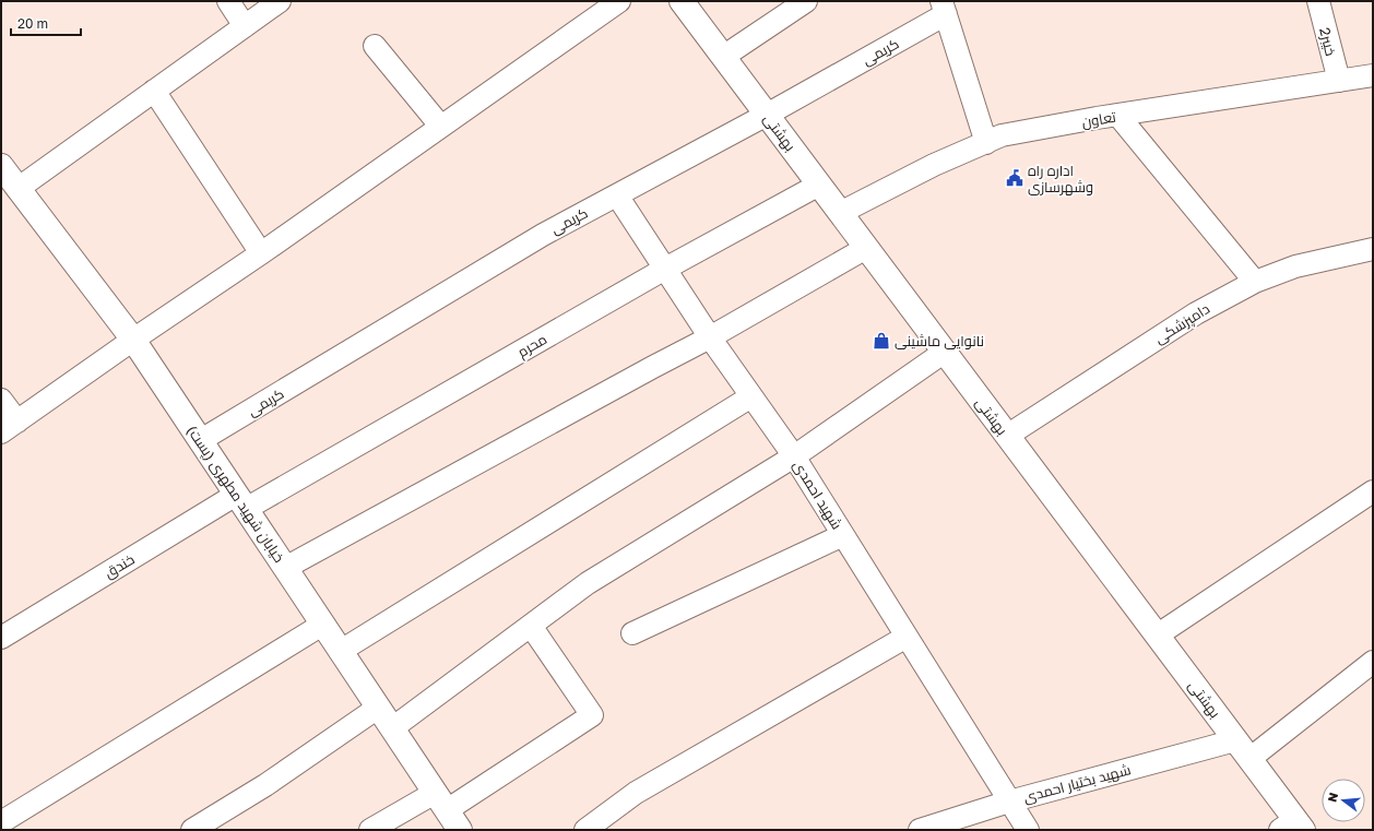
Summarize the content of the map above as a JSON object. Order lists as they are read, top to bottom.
{
  "streets": {
    "street": [
      "خیبر2",
      "کریمی",
      "تعاون",
      "بهشتی",
      "دامپزشکی",
      "محرم",
      "خیابان شهید مطهری (پست)",
      "شهید احمدی",
      "خندق",
      "شهید بختیار احمدی"
    ]
  },
  "crossings": [
    ["خیبر2", "تعاون"],
    ["کریمی", "بهشتی"],
    ["کریمی", "خیابان شهید مطهری (پست)"],
    ["کریمی", "شهید احمدی"],
    ["تعاون", "بهشتی"],
    ["بهشتی", "دامپزشکی"],
    ["بهشتی", "محرم"],
    ["بهشتی", "شهید بختیار احمدی"],
    ["محرم", "خیابان شهید مطهری (پست)"],
    ["محرم", "شهید احمدی"],
    ["محرم", "خندق"],
    ["خیابان شهید مطهری (پست)", "خندق"],
    ["شهید احمدی", "شهید بختیار احمدی"]
  ],
  "places": {
    "public building": ["اداره راه وشهرسازی"],
    "shop": ["نانوایی ماشینی"]
  },
  "scale_bar": "20 m",
  "north": "left"
}
